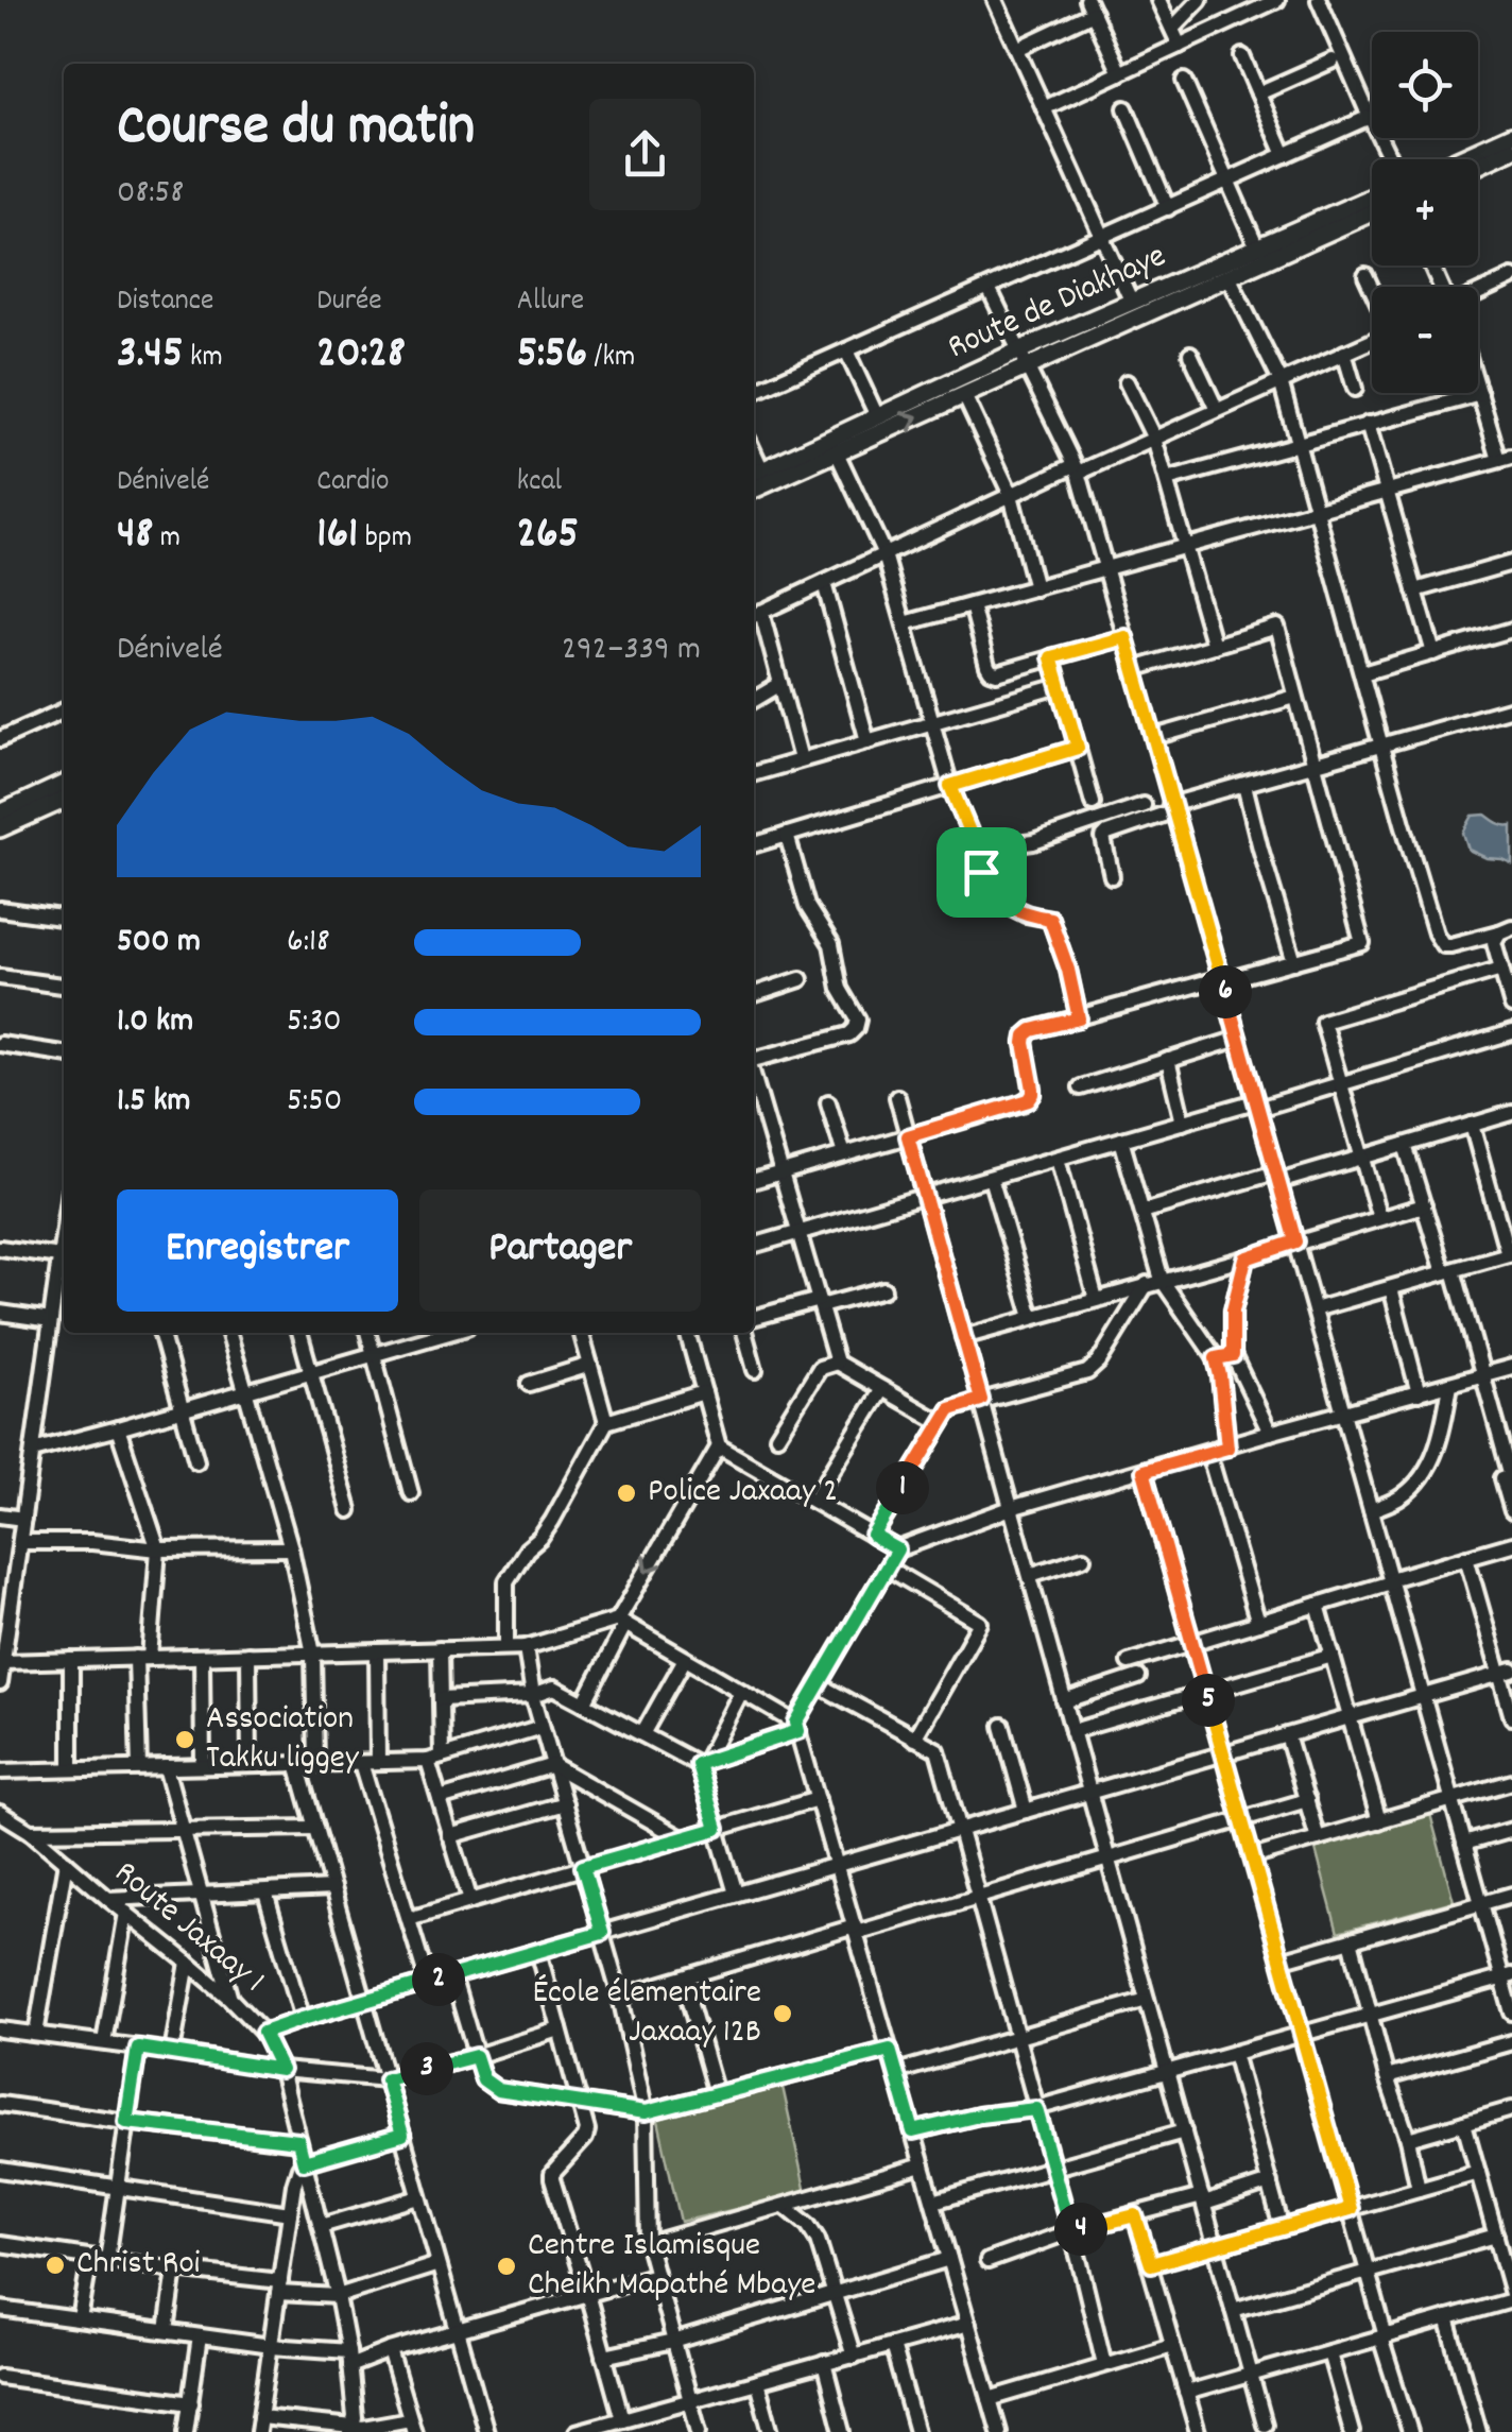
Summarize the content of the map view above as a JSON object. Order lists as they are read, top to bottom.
{
  "streets": {
    "main road": ["Route de Diakhaye"],
    "street": ["Route Jaxaay 1"]
  },
  "places": [
    "Police Jaxaay 2",
    "Association Takku liggey",
    "École élementaire Jaxaay 12B",
    "Christ Roi",
    "Centre Islamisque Cheikh Mapathé Mbaye"
  ],
  "page": {
    "map_buttons": ["+", "−"],
    "heading": ["Course du matin", "08:58"],
    "stats": [
      ["Distance", "3.45 km"],
      ["Durée", "20:28"],
      ["Allure", "5:56 /km"],
      ["Dénivelé", "48 m"],
      ["Cardio", "161 bpm"],
      ["kcal", "265"]
    ],
    "chart": ["Dénivelé", "292–339 m"],
    "list": [
      {
        "name": "500 m",
        "note": "6:18"
      },
      {
        "name": "1.0 km",
        "note": "5:30"
      },
      {
        "name": "1.5 km",
        "note": "5:50"
      }
    ],
    "pins": [
      "6",
      "1",
      "5",
      "2",
      "3",
      "4"
    ],
    "buttons": ["Enregistrer", "Partager"]
  }
}
